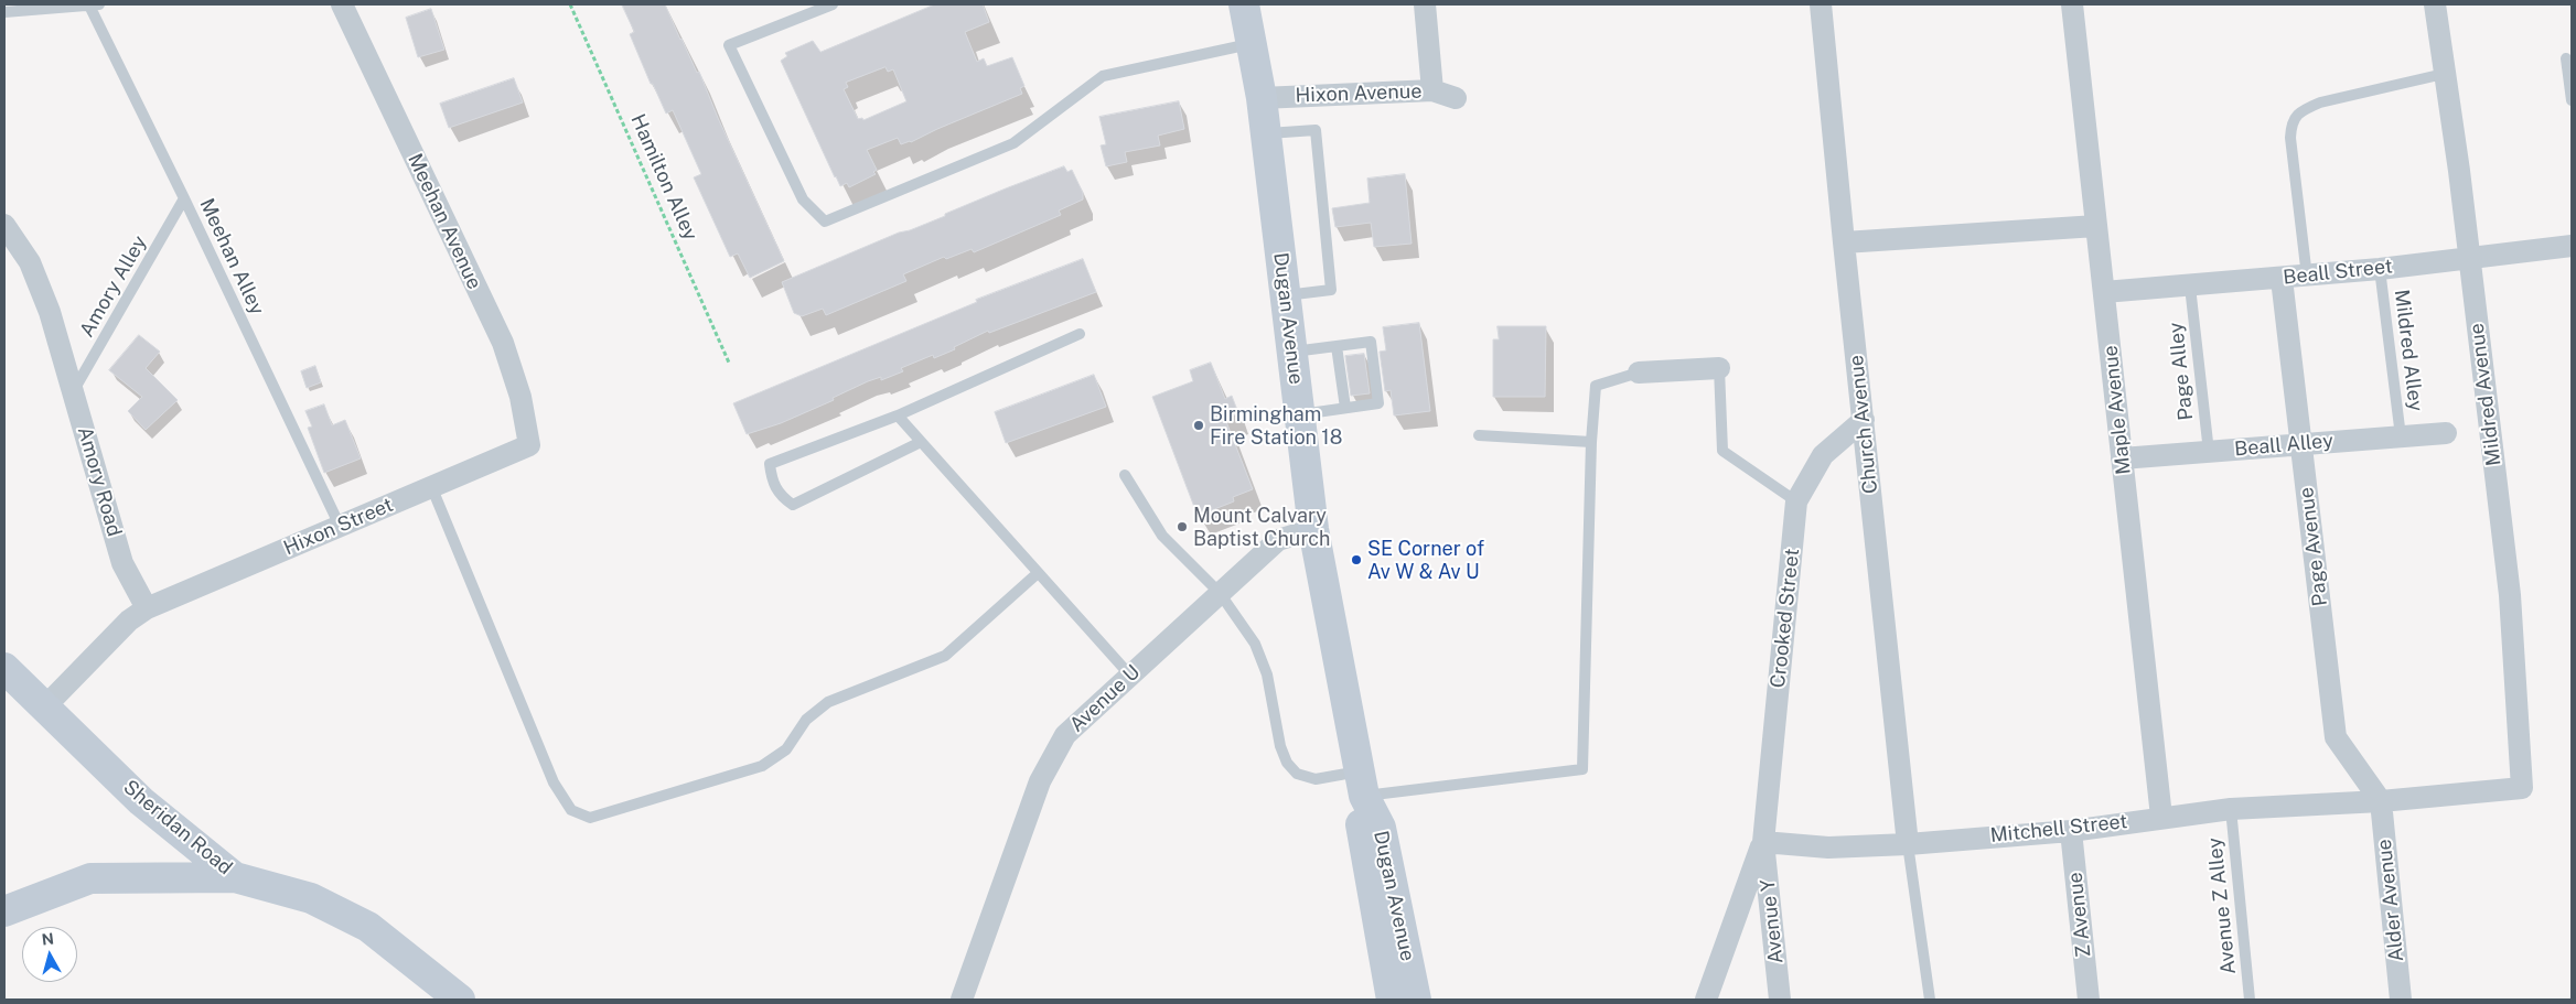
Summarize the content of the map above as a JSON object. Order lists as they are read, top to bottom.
{
  "streets": {
    "main road": ["Dugan Avenue", "Sheridan Road"],
    "street": [
      "Hixon Avenue",
      "Meehan Avenue",
      "Beall Street",
      "Mildred Avenue",
      "Maple Avenue",
      "Church Avenue",
      "Beall Alley",
      "Amory Road",
      "Hixon Street",
      "Page Avenue",
      "Crooked Street",
      "Avenue U",
      "Mitchell Street",
      "Alder Avenue",
      "Z Avenue",
      "Avenue Y"
    ],
    "lane": [
      "Meehan Alley",
      "Amory Alley",
      "Mildred Alley",
      "Page Alley",
      "Avenue Z Alley"
    ],
    "path": ["Hamilton Alley"]
  },
  "crossings": [
    ["Hixon Avenue", "Dugan Avenue"],
    ["Meehan Avenue", "Hixon Street"],
    ["Meehan Alley", "Amory Alley"],
    ["Meehan Alley", "Hixon Street"],
    ["Beall Street", "Mildred Alley"],
    ["Beall Street", "Page Alley"],
    ["Beall Street", "Mildred Avenue"],
    ["Beall Street", "Maple Avenue"],
    ["Beall Street", "Page Avenue"],
    ["Amory Alley", "Amory Road"],
    ["Dugan Avenue", "Avenue U"],
    ["Mildred Alley", "Beall Alley"],
    ["Page Alley", "Beall Alley"],
    ["Mildred Avenue", "Mitchell Street"],
    ["Maple Avenue", "Beall Alley"],
    ["Maple Avenue", "Mitchell Street"],
    ["Church Avenue", "Crooked Street"],
    ["Church Avenue", "Mitchell Street"],
    ["Beall Alley", "Page Avenue"],
    ["Amory Road", "Hixon Street"],
    ["Page Avenue", "Mitchell Street"],
    ["Page Avenue", "Alder Avenue"],
    ["Crooked Street", "Mitchell Street"],
    ["Crooked Street", "Avenue Y"],
    ["Mitchell Street", "Alder Avenue"],
    ["Mitchell Street", "Avenue Z Alley"],
    ["Mitchell Street", "Z Avenue"],
    ["Mitchell Street", "Avenue Y"]
  ],
  "places": ["Birmingham Fire Station 18", "Mount Calvary Baptist Church", "SE Corner of Av W & Av U"],
  "north": "top"
}
